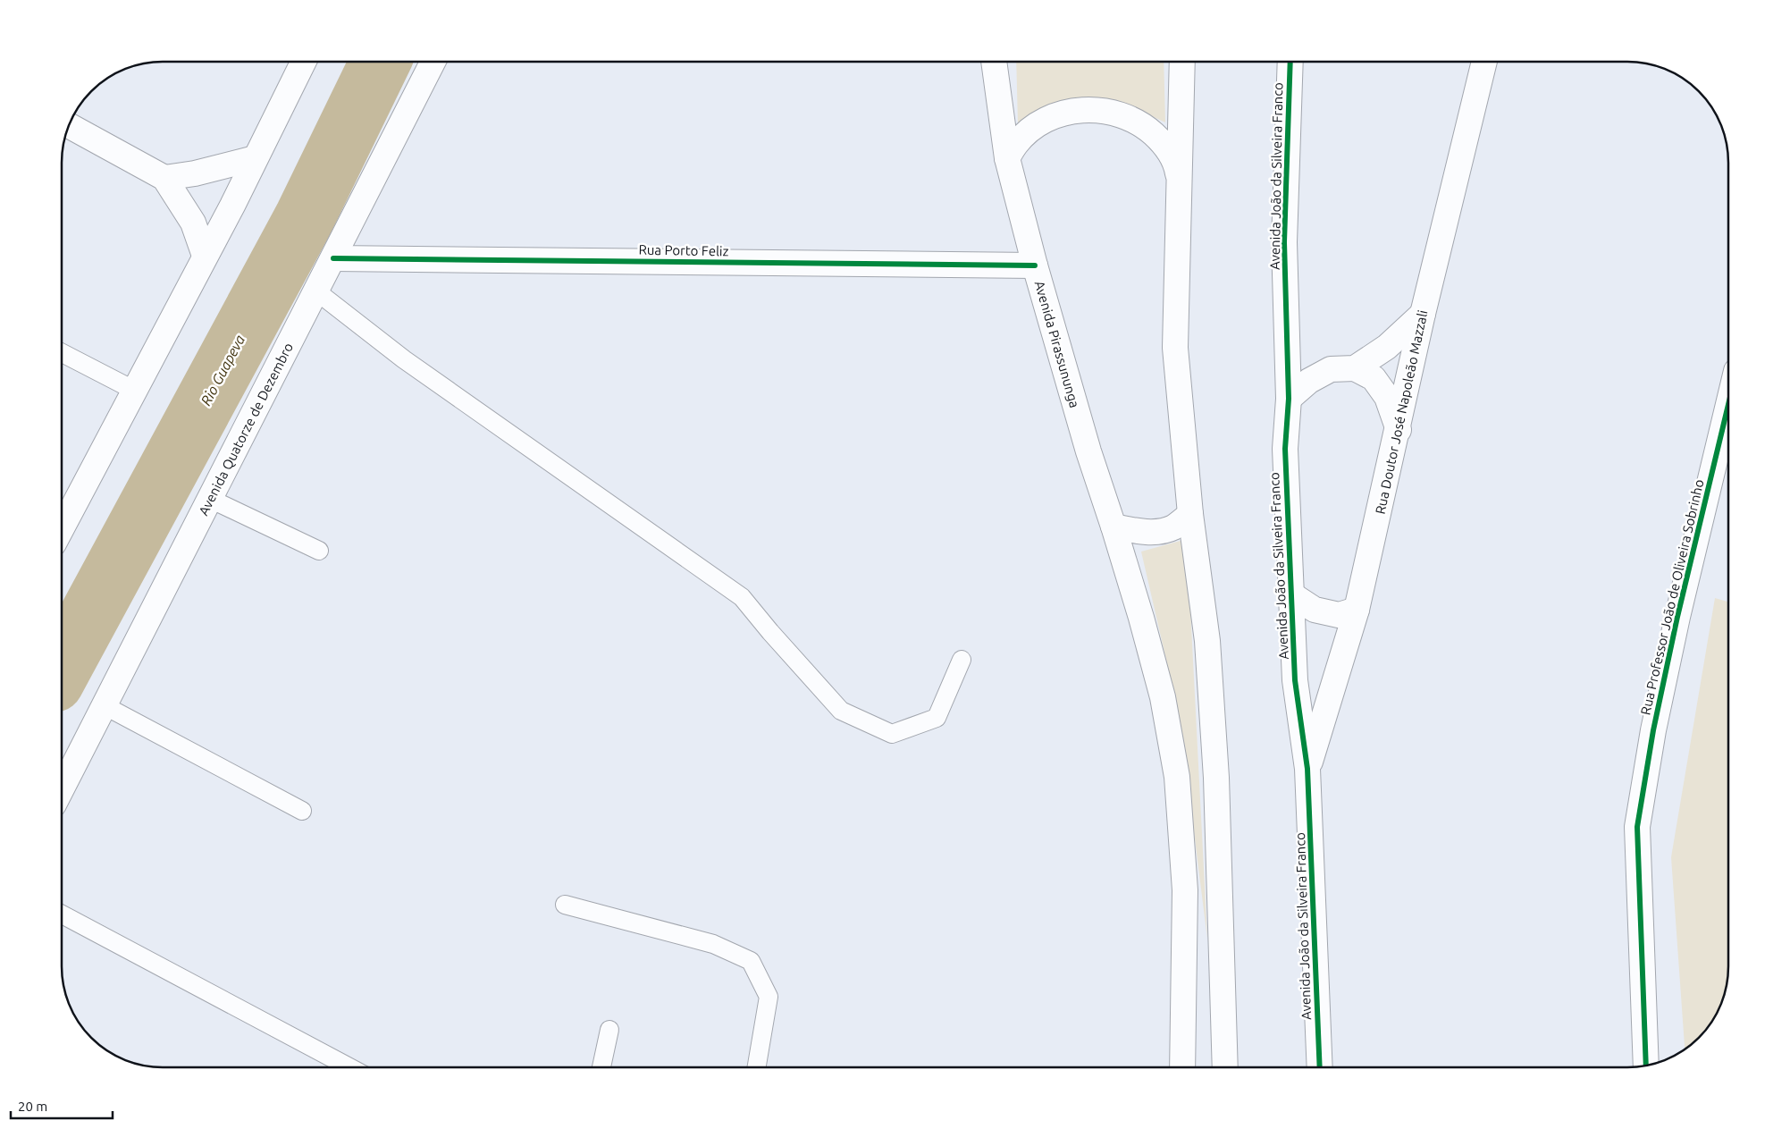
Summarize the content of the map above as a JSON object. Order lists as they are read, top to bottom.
{
  "streets": {
    "main road": [
      "Avenida João da Silveira Franco",
      "Rua Porto Feliz",
      "Avenida Pirassununga",
      "Rua Doutor José Napoleão Mazzali",
      "Avenida Quatorze de Dezembro",
      "Rua Professor João de Oliveira Sobrinho"
    ]
  },
  "crossings": [
    ["Avenida João da Silveira Franco", "Rua Doutor José Napoleão Mazzali"],
    ["Rua Porto Feliz", "Avenida Pirassununga"],
    ["Rua Porto Feliz", "Avenida Quatorze de Dezembro"]
  ],
  "water": ["Rio Guapeva"],
  "scale_bar": "20 m"
}
